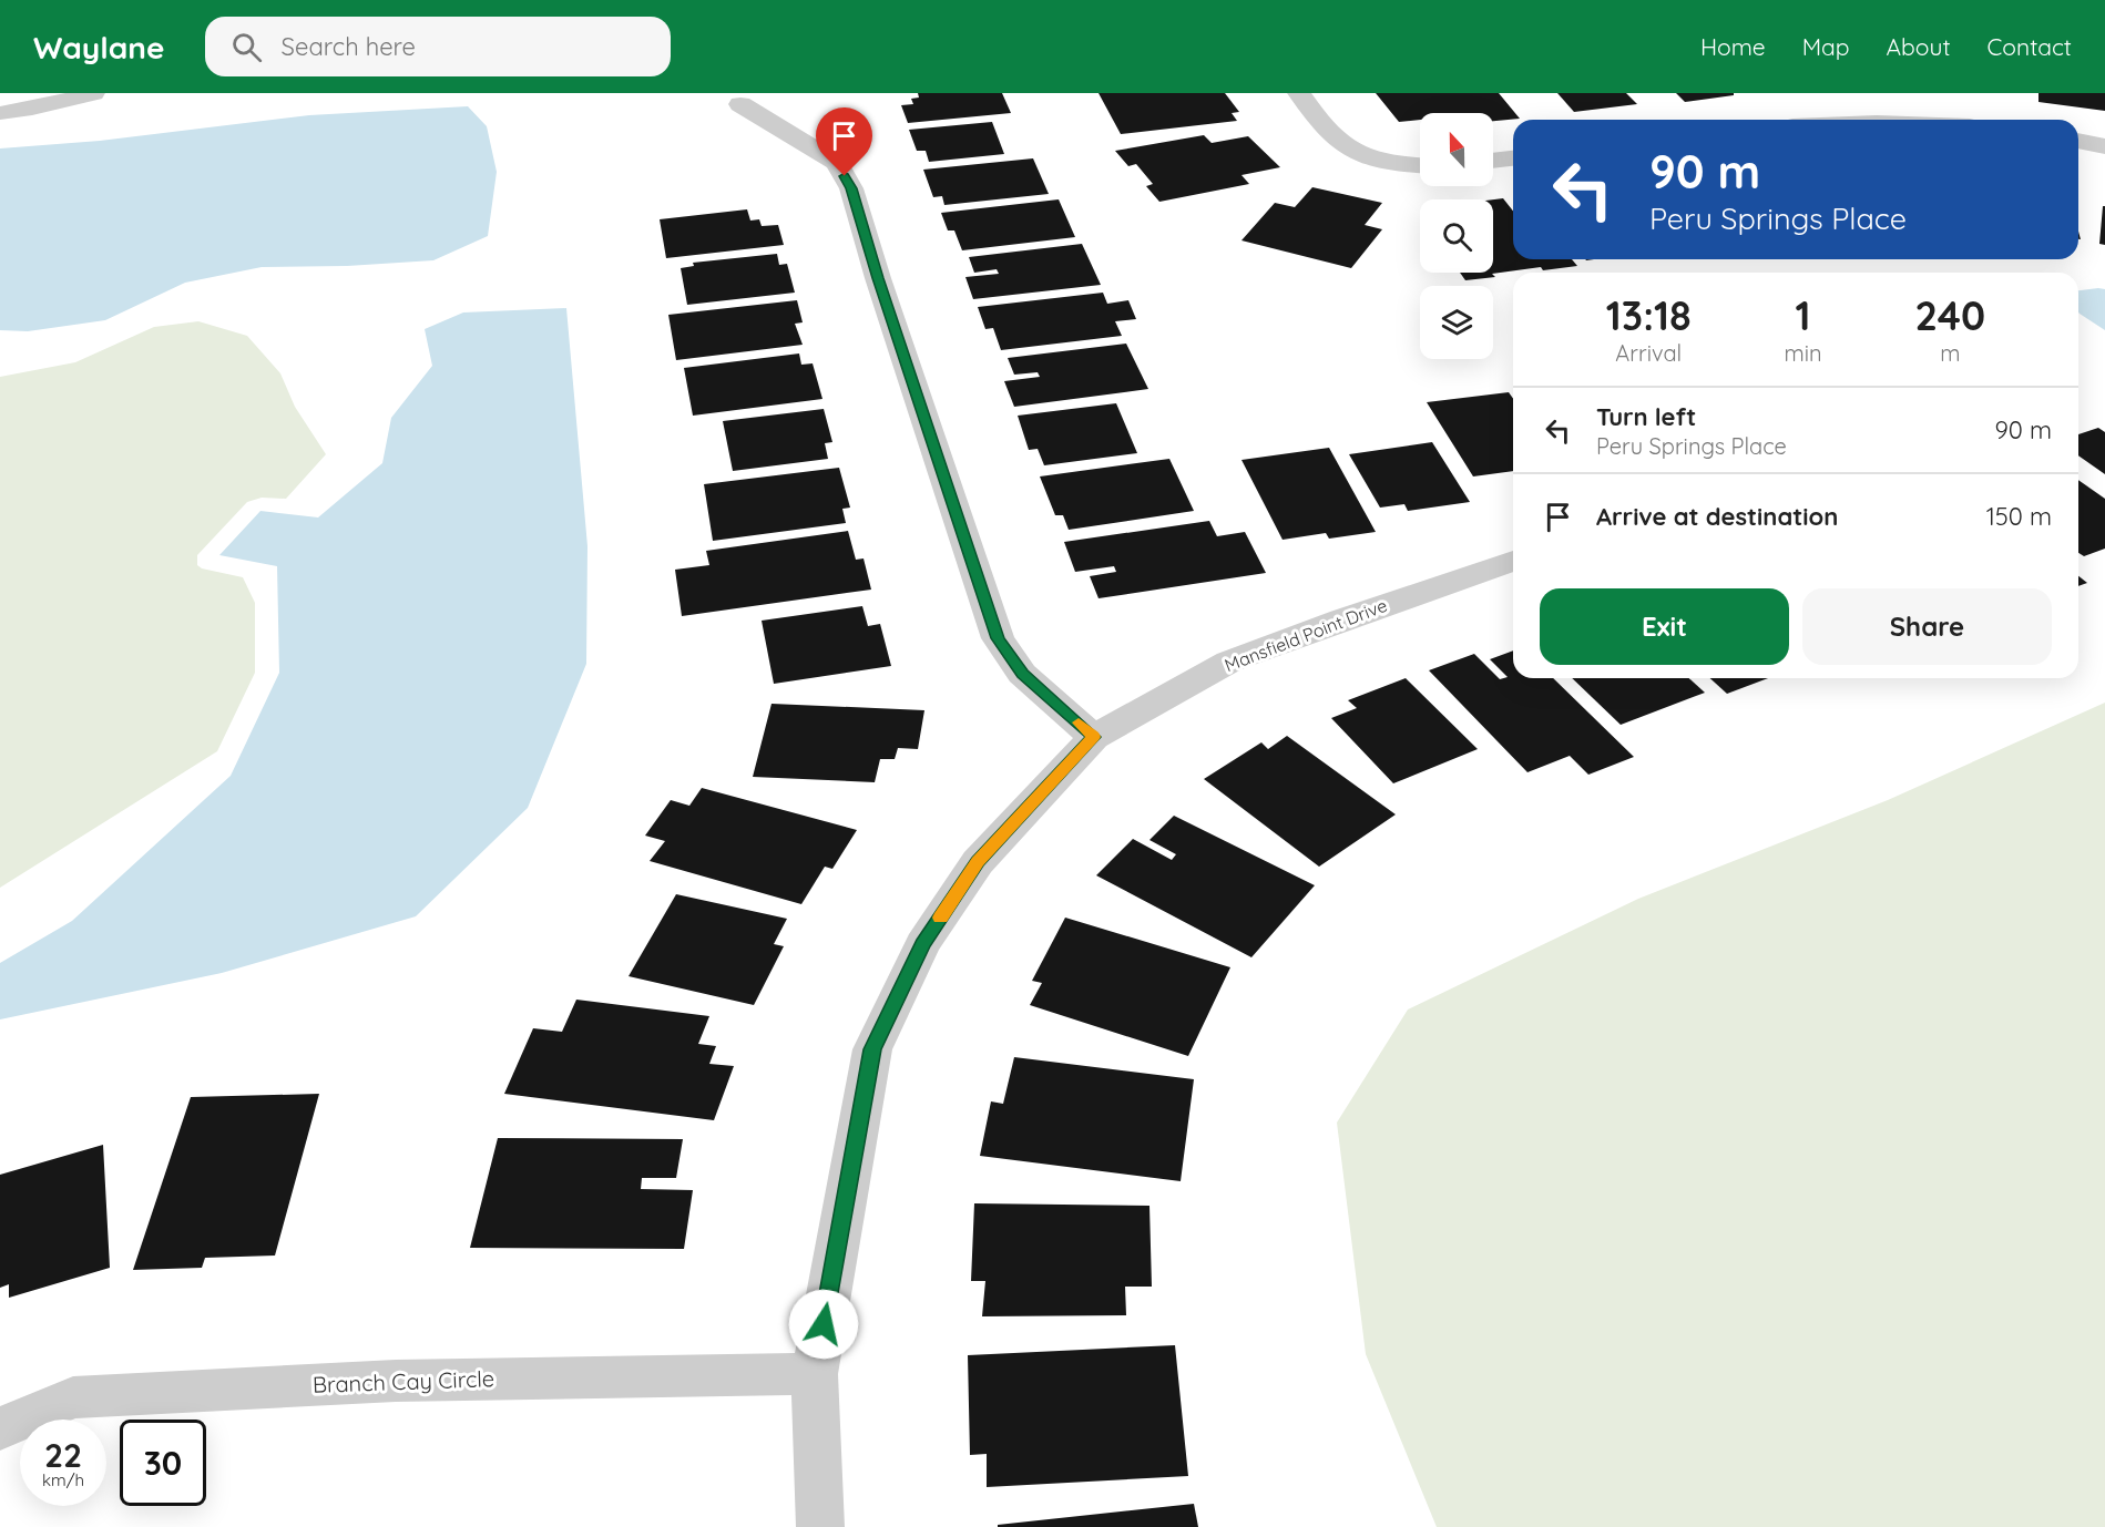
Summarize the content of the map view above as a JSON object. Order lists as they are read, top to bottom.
{
  "streets": {
    "street": ["Mansfield Point Drive", "Branch Cay Circle"]
  },
  "crossings": [
    ["Mansfield Point Drive", "Branch Cay Circle"]
  ],
  "north": "top",
  "page": {
    "header": "Waylane",
    "search": "Search here",
    "nav": [
      "Home",
      "Map",
      "About",
      "Contact"
    ],
    "turn": ["90 m", "Peru Springs Place"],
    "eta": [
      "13:18",
      "Arrival",
      "1",
      "min",
      "240",
      "m"
    ],
    "list": [
      {
        "name": "Turn left",
        "note": "Peru Springs Place",
        "value": "90 m"
      },
      {
        "name": "Arrive at destination",
        "value": "150 m"
      }
    ],
    "buttons": ["Exit", "Share"],
    "speed": "22 km/h",
    "limit": "30"
  }
}
